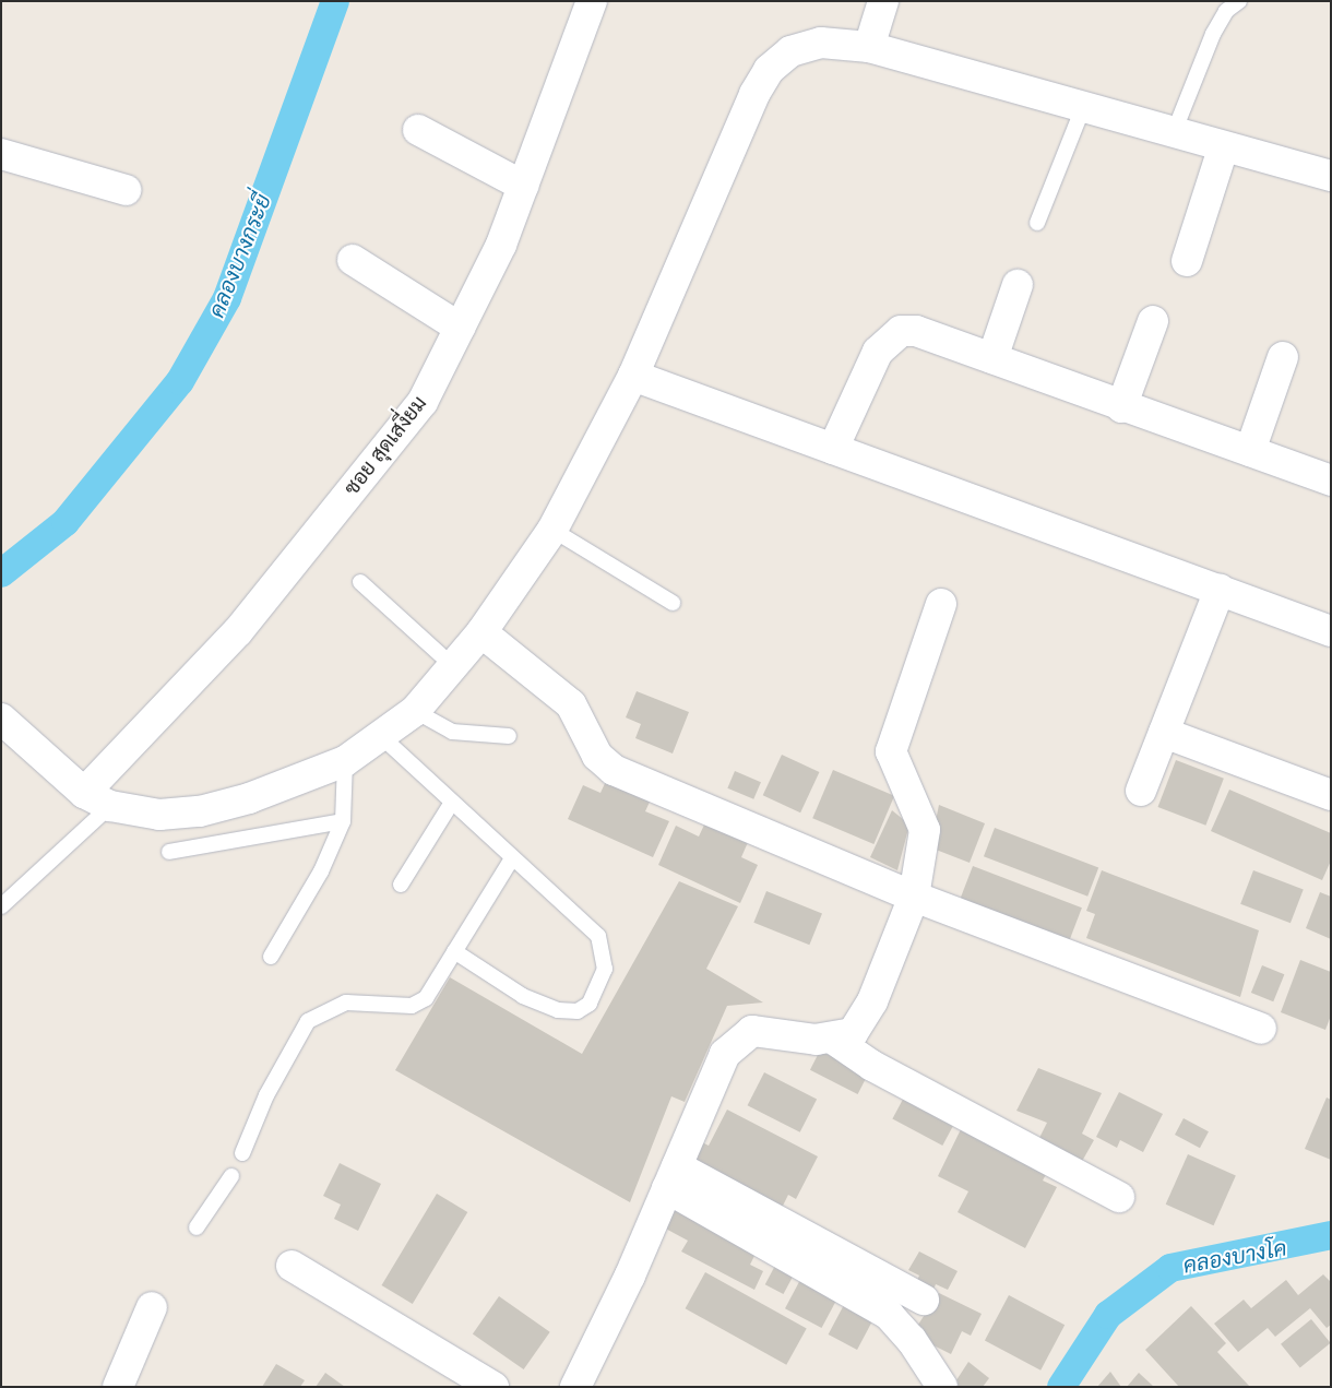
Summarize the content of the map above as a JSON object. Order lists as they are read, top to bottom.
{
  "streets": {
    "street": ["ซอย สุดเสงี่ยม"]
  },
  "water": ["คลองบางกระยี่", "คลองบางโค"]
}
